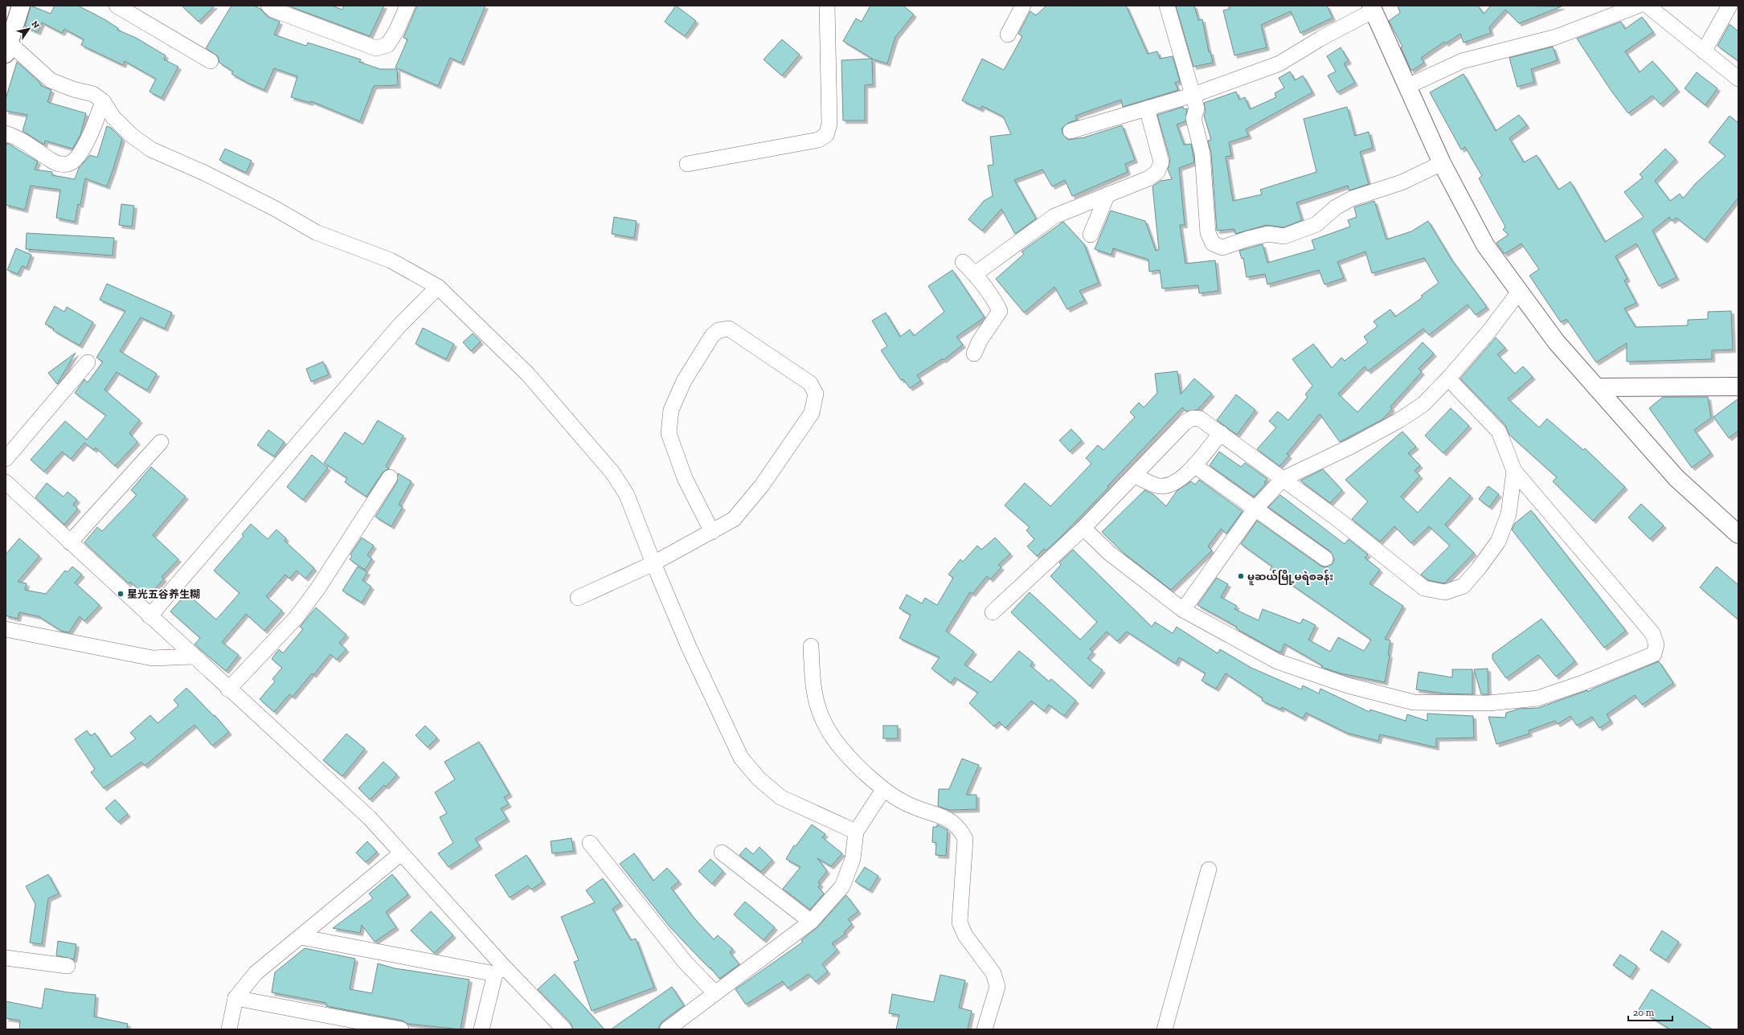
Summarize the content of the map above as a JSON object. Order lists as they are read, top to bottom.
{
  "places": ["မူဆယ်မြို့မရဲစခန်း", "星光五谷养生糊"],
  "scale_bar": "20 m",
  "north": "top right"
}
